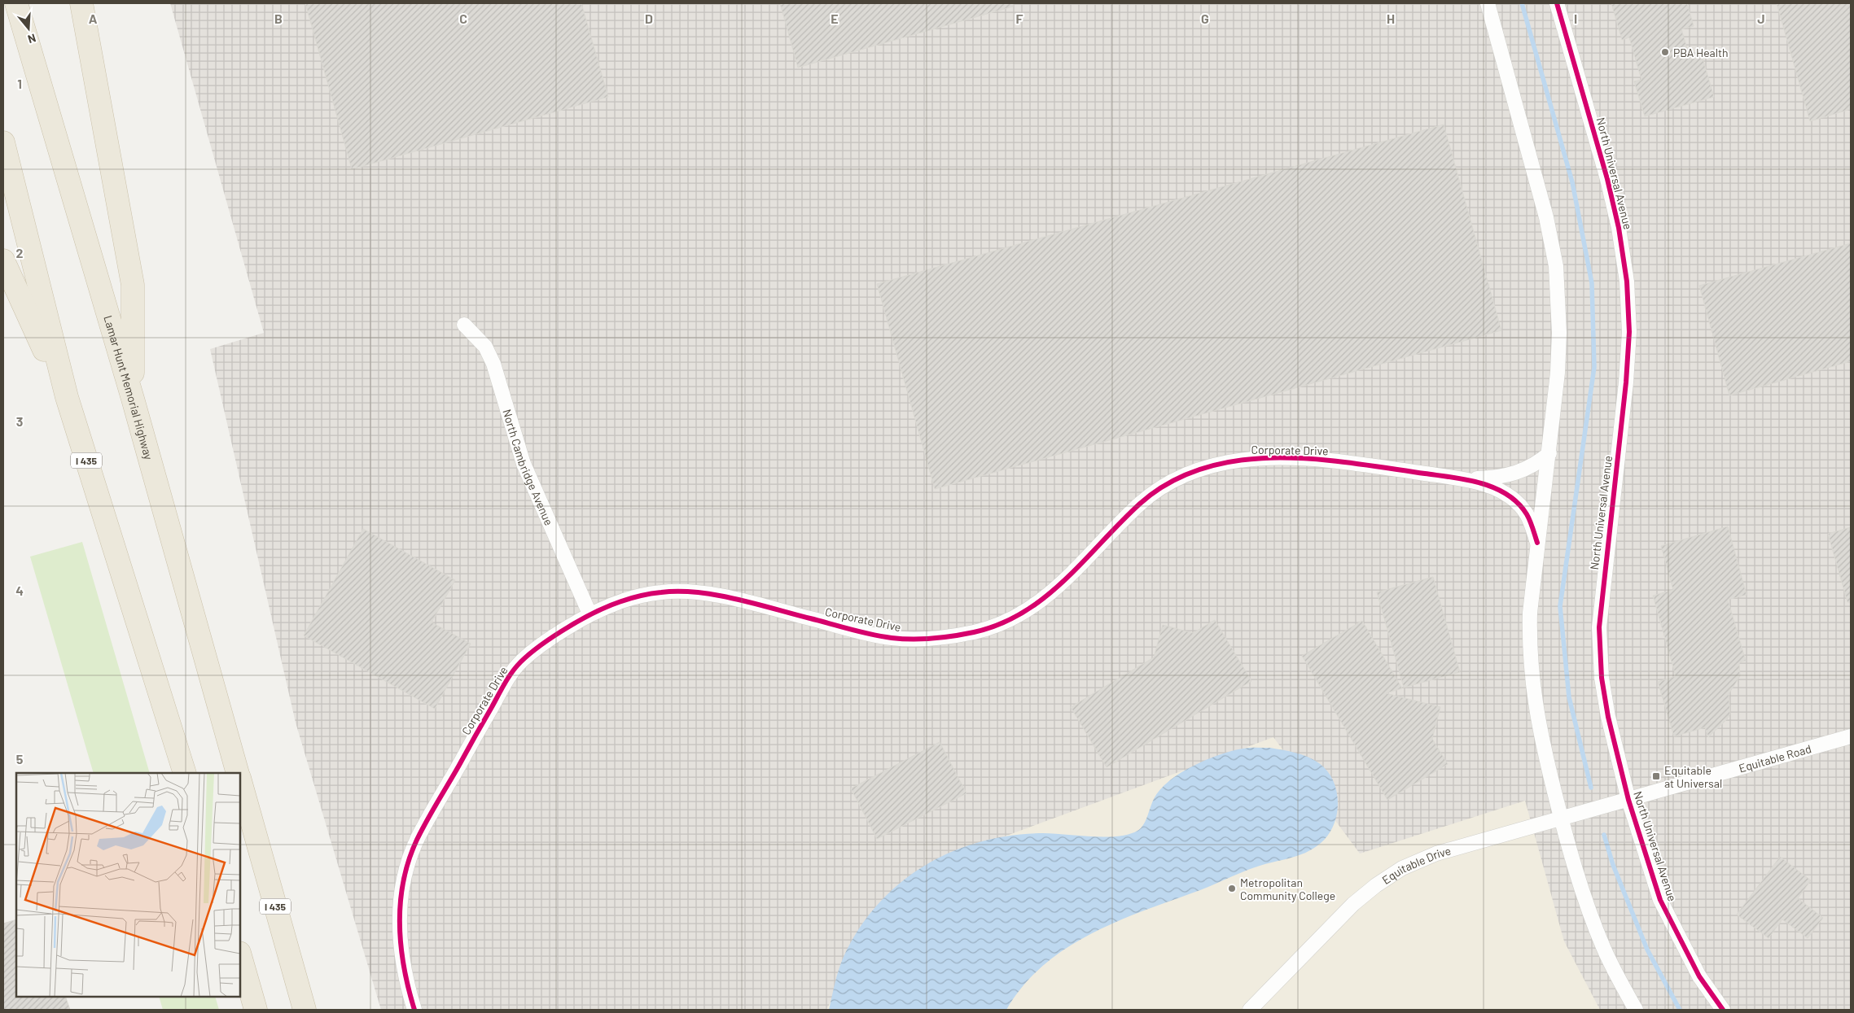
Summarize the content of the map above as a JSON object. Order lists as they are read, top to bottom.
{
  "streets": {
    "highway": ["Lamar Hunt Memorial Highway", "I 435"],
    "street": [
      "North Universal Avenue",
      "Corporate Drive",
      "North Cambridge Avenue",
      "Equitable Road",
      "Equitable Drive"
    ]
  },
  "crossings": [
    ["North Universal Avenue", "Equitable Road"],
    ["North Universal Avenue", "Equitable Drive"],
    ["Corporate Drive", "North Cambridge Avenue"],
    ["Equitable Road", "Equitable Drive"]
  ],
  "places": {
    "other": ["PBA Health", "Metropolitan Community College"],
    "transit": ["Equitable at Universal"]
  },
  "north": "bottom",
  "grid": {
    "columns": [
      "A",
      "B",
      "C",
      "D",
      "E",
      "F",
      "G",
      "H",
      "I",
      "J"
    ],
    "rows": [
      "1",
      "2",
      "3",
      "4",
      "5"
    ]
  }
}
